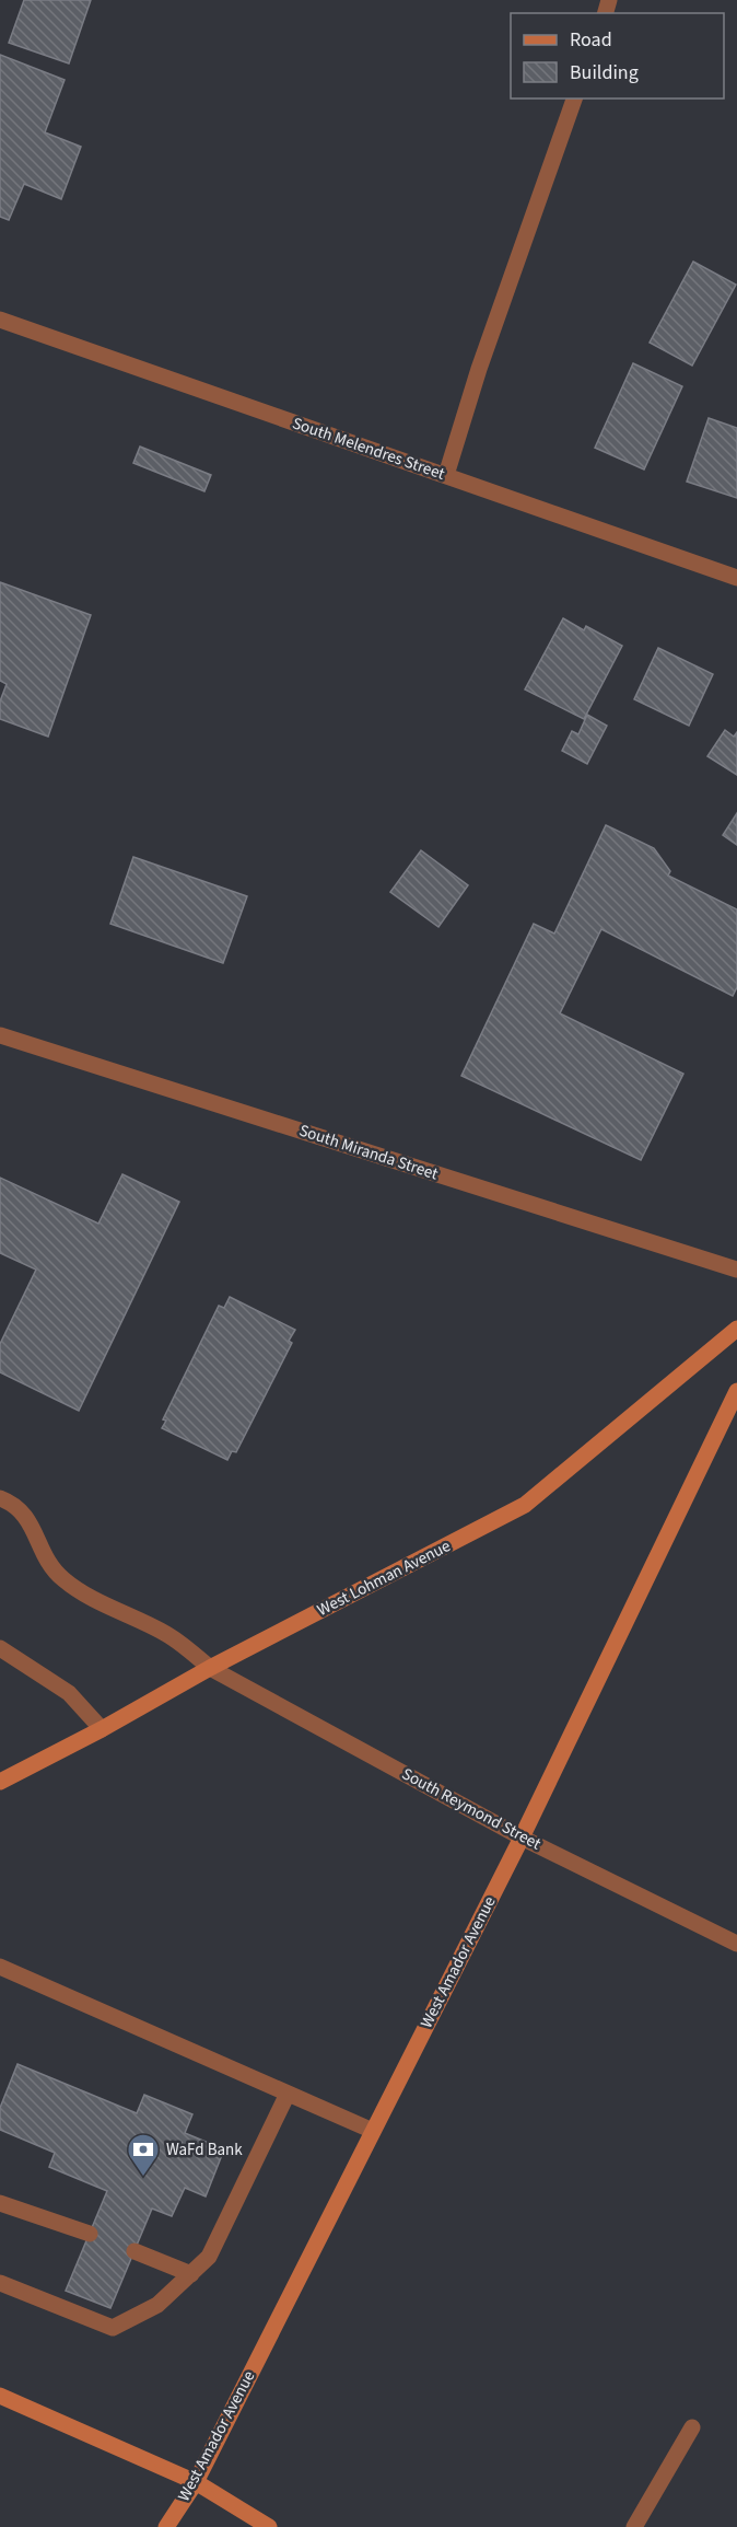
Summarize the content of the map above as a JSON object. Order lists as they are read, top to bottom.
{
  "streets": {
    "main road": ["West Lohman Avenue", "West Amador Avenue"],
    "street": ["South Melendres Street", "South Miranda Street", "South Reymond Street"]
  },
  "crossings": [
    ["West Lohman Avenue", "South Reymond Street"],
    ["South Reymond Street", "West Amador Avenue"]
  ],
  "places": {
    "bank": ["WaFd Bank"]
  },
  "legend": ["Road", "Building"]
}
